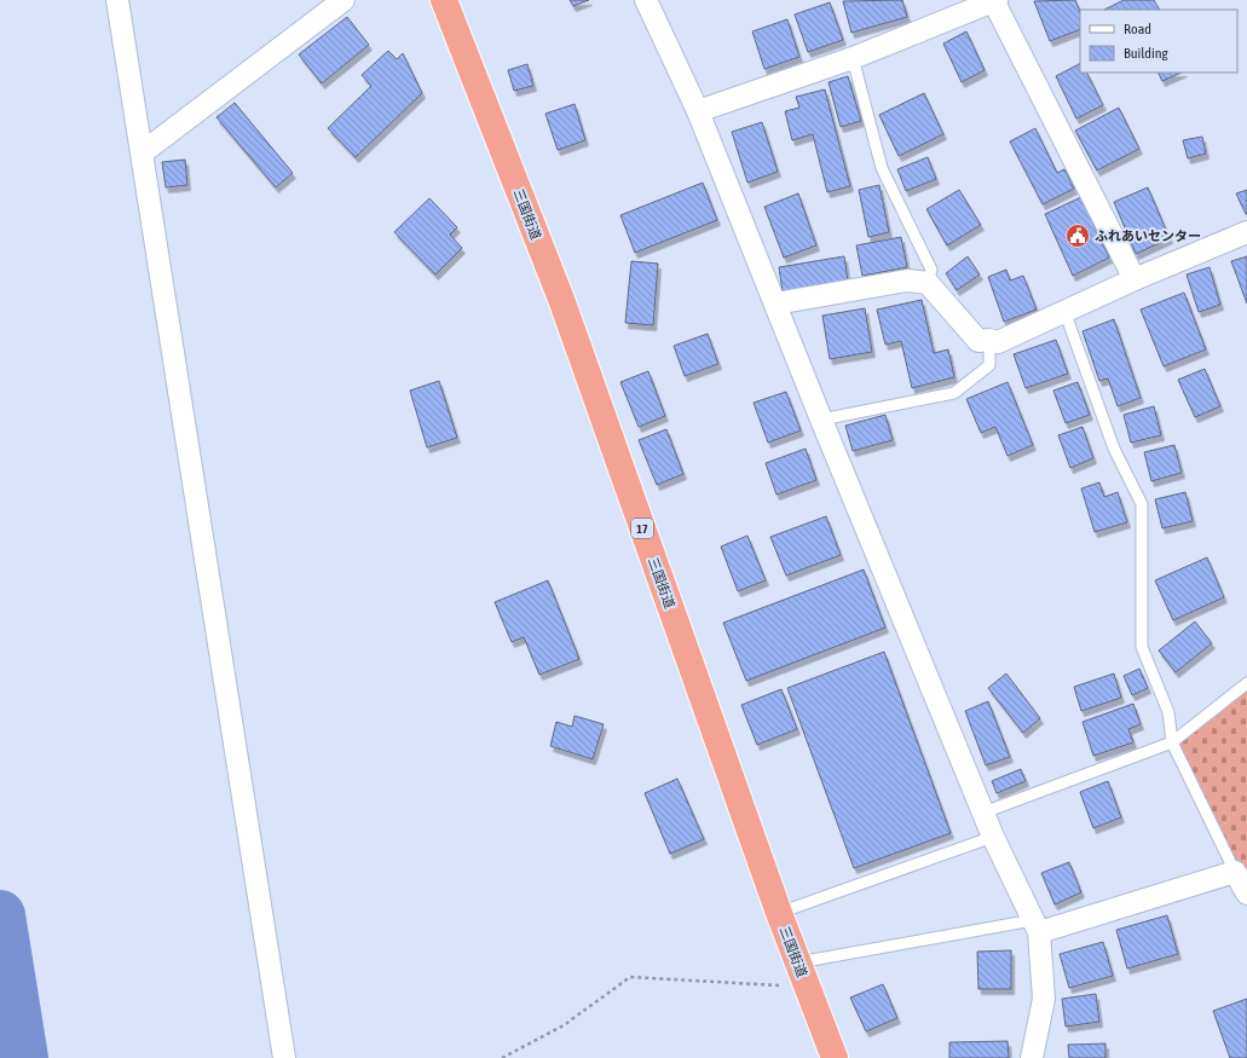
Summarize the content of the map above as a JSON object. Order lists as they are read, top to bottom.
{
  "streets": {
    "highway": ["三国街道", "17"]
  },
  "places": {
    "public building": ["ふれあいセンター"]
  },
  "legend": ["Road", "Building"]
}
